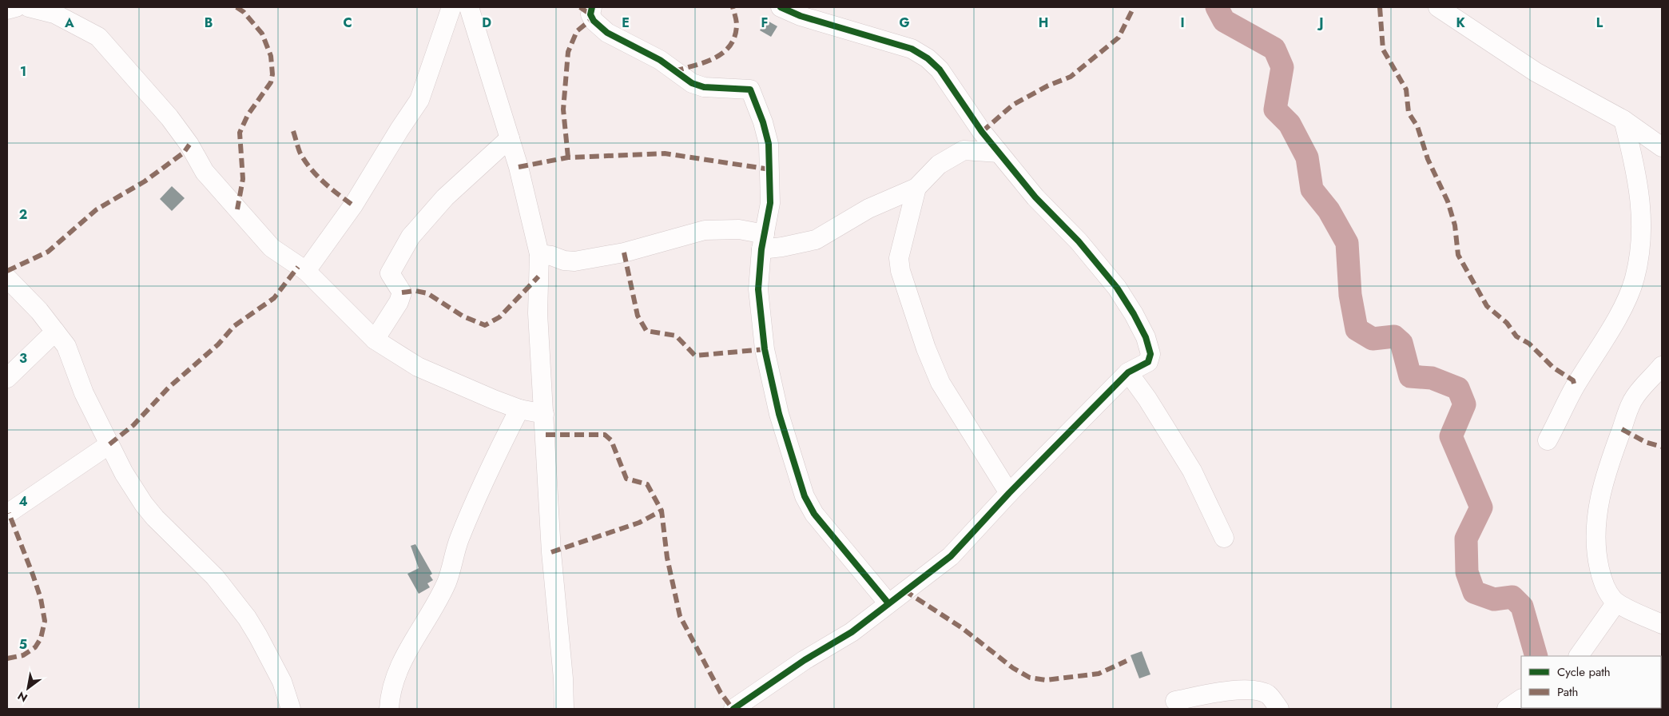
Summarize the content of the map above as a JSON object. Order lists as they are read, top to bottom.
{
  "legend": ["Cycle path", "Path"],
  "north": "bottom left",
  "grid": {
    "columns": [
      "A",
      "B",
      "C",
      "D",
      "E",
      "F",
      "G",
      "H",
      "I",
      "J",
      "K",
      "L"
    ],
    "rows": [
      "1",
      "2",
      "3",
      "4",
      "5"
    ]
  }
}
